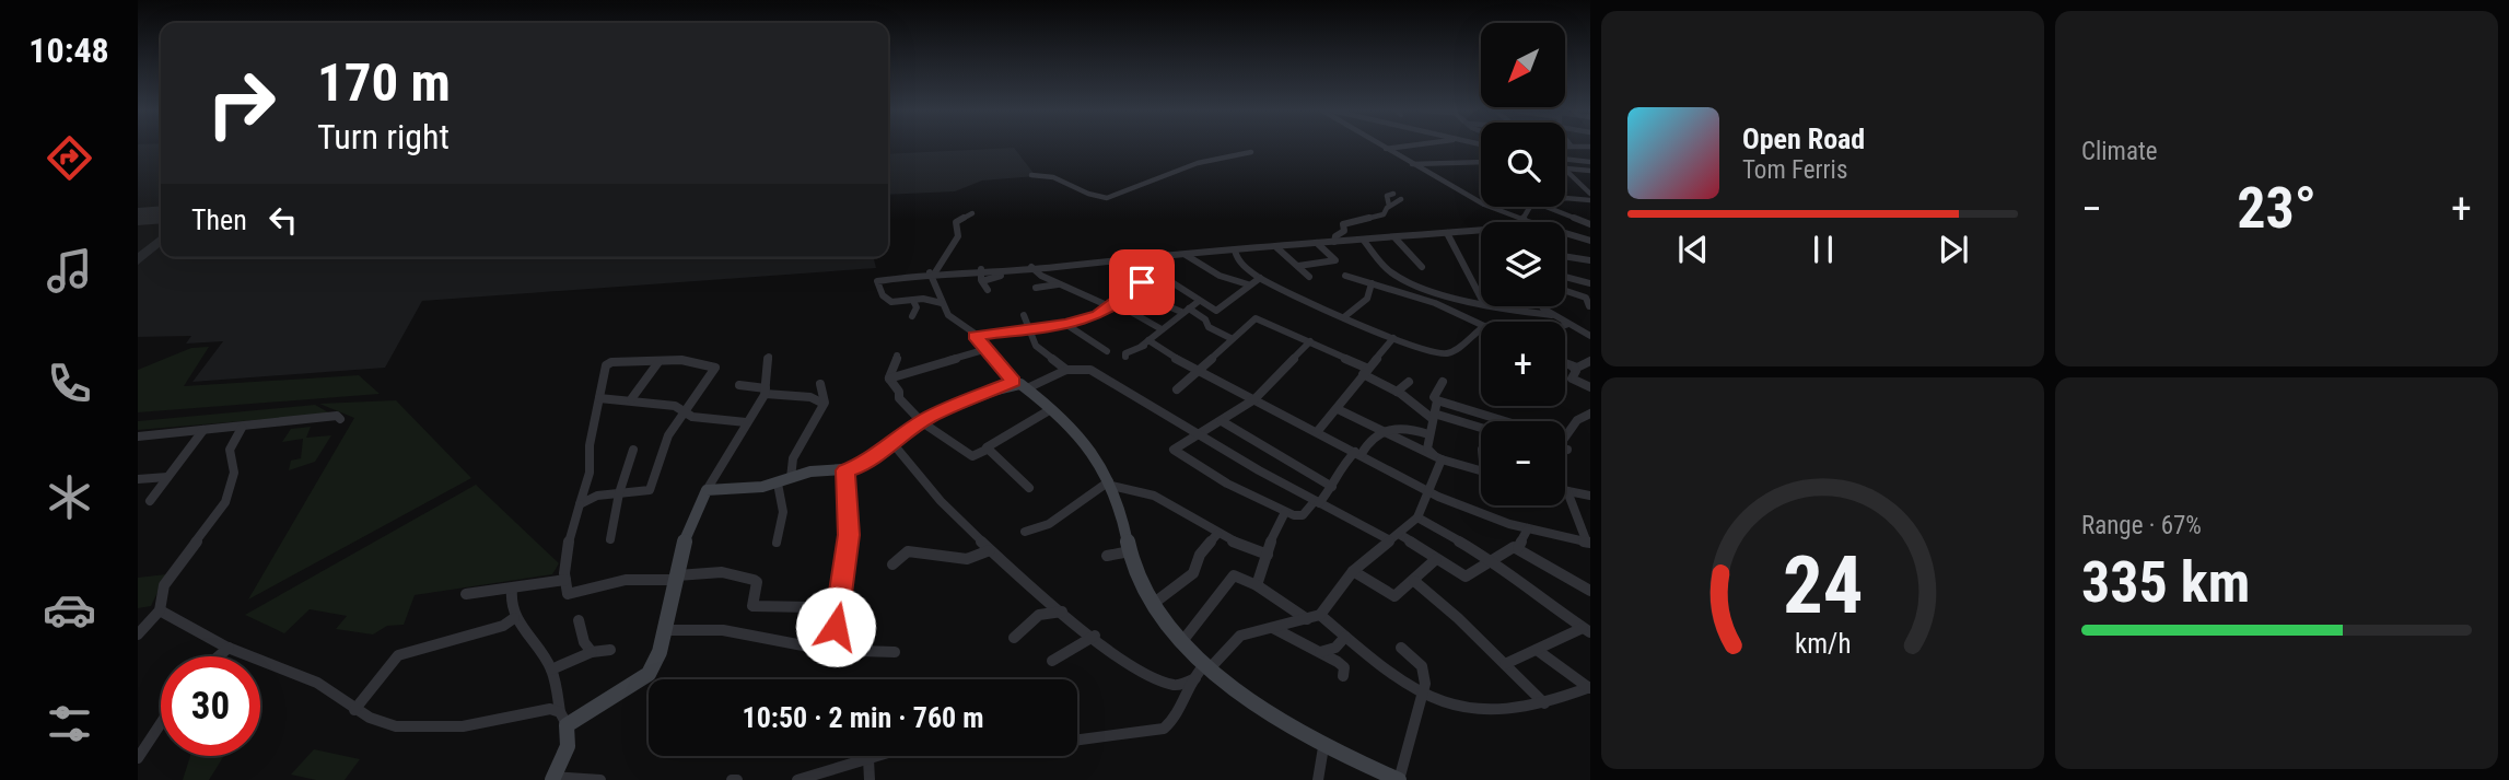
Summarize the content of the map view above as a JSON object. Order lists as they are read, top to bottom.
{
  "north": "bottom left",
  "page": {
    "tabs": "10:48",
    "tile": [
      "Climate",
      ["Range · 67%", "335 km"]
    ],
    "map_buttons": ["+", "−"],
    "turn": ["170 m", "Turn right"],
    "song": ["Open Road", "Tom Ferris"],
    "heat": ["−", "23°", "+"],
    "then": "Then",
    "limit": "30",
    "trip": "10:50 · 2 min · 760 m",
    "gauge": ["24", "km/h"]
  }
}
